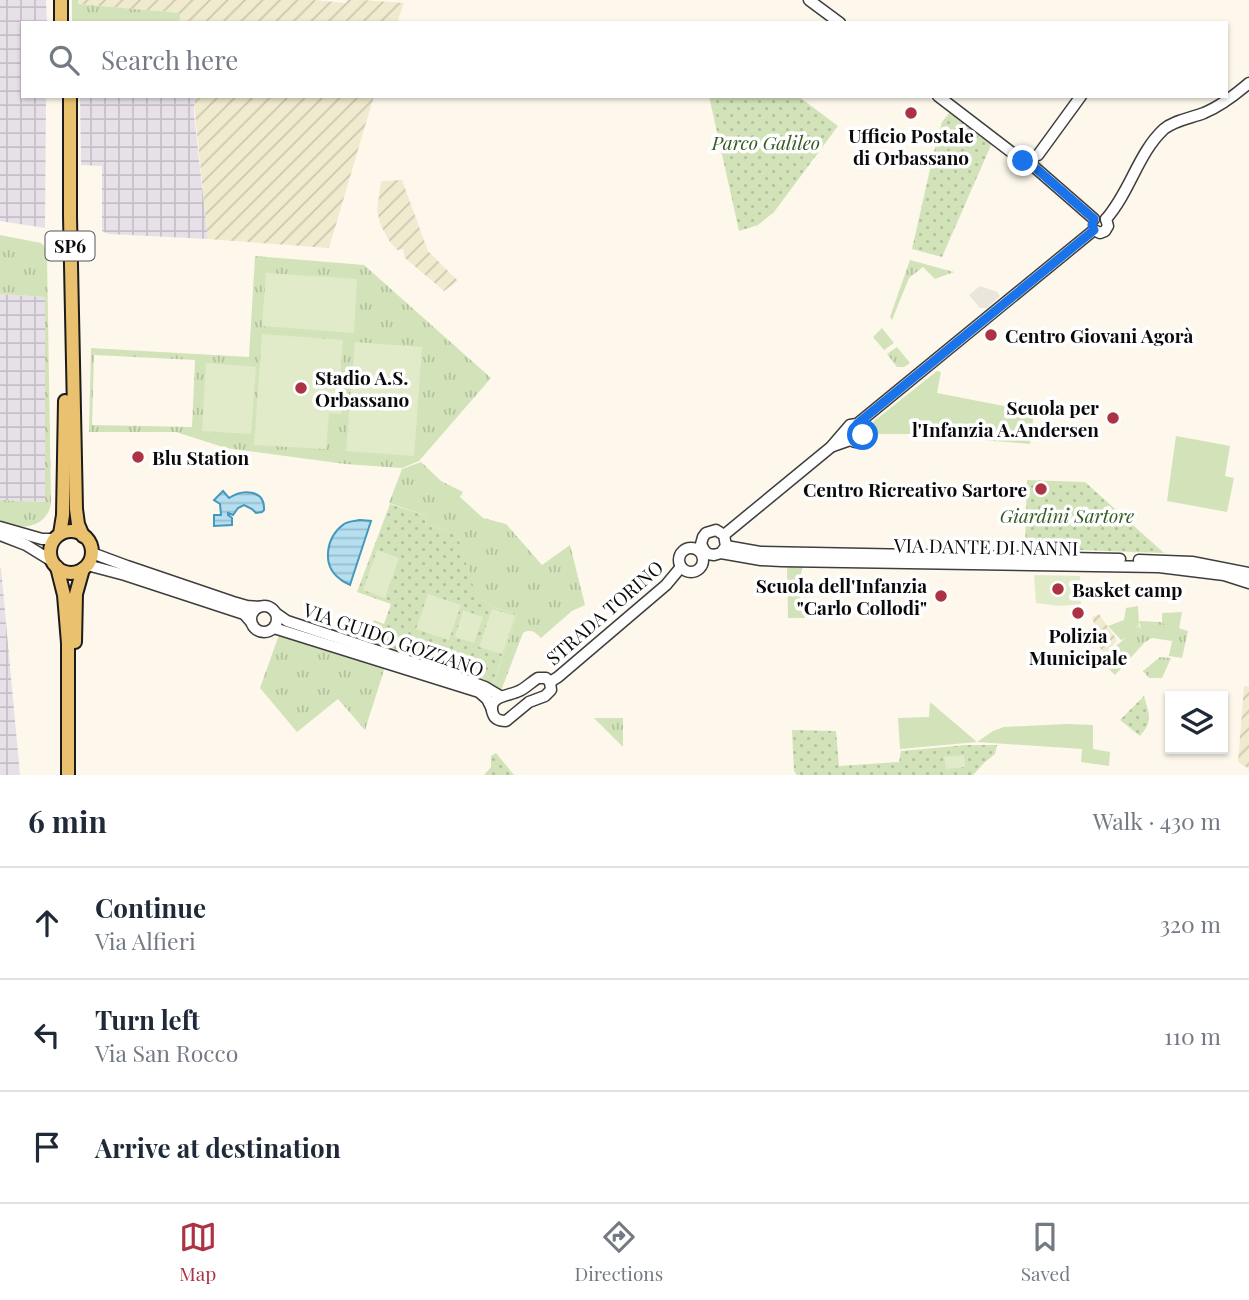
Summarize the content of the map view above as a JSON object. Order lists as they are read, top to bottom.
{
  "streets": {
    "main road": ["SP6"],
    "street": ["VIA DANTE DI NANNI", "STRADA TORINO", "VIA GUIDO GOZZANO"]
  },
  "crossings": [
    ["STRADA TORINO", "VIA GUIDO GOZZANO"]
  ],
  "parks": ["Parco Galileo", "Giardini Sartore"],
  "places": [
    "Ufficio Postale di Orbassano",
    "Centro Giovani Agorà",
    "Stadio A.S. Orbassano",
    "Scuola per l'Infanzia A.Andersen",
    "Blu Station",
    "Centro Ricreativo Sartore",
    "Basket camp",
    "Scuola dell'Infanzia \"Carlo Collodi\"",
    "Polizia Municipale"
  ],
  "page": {
    "search": "Search here",
    "heading": ["6 min", "Walk · 430 m"],
    "list": [
      ["Continue", "Via Alfieri", "320 m"],
      ["Turn left", "Via San Rocco", "110 m"],
      "Arrive at destination"
    ],
    "nav": ["Map", "Directions", "Saved"]
  }
}
